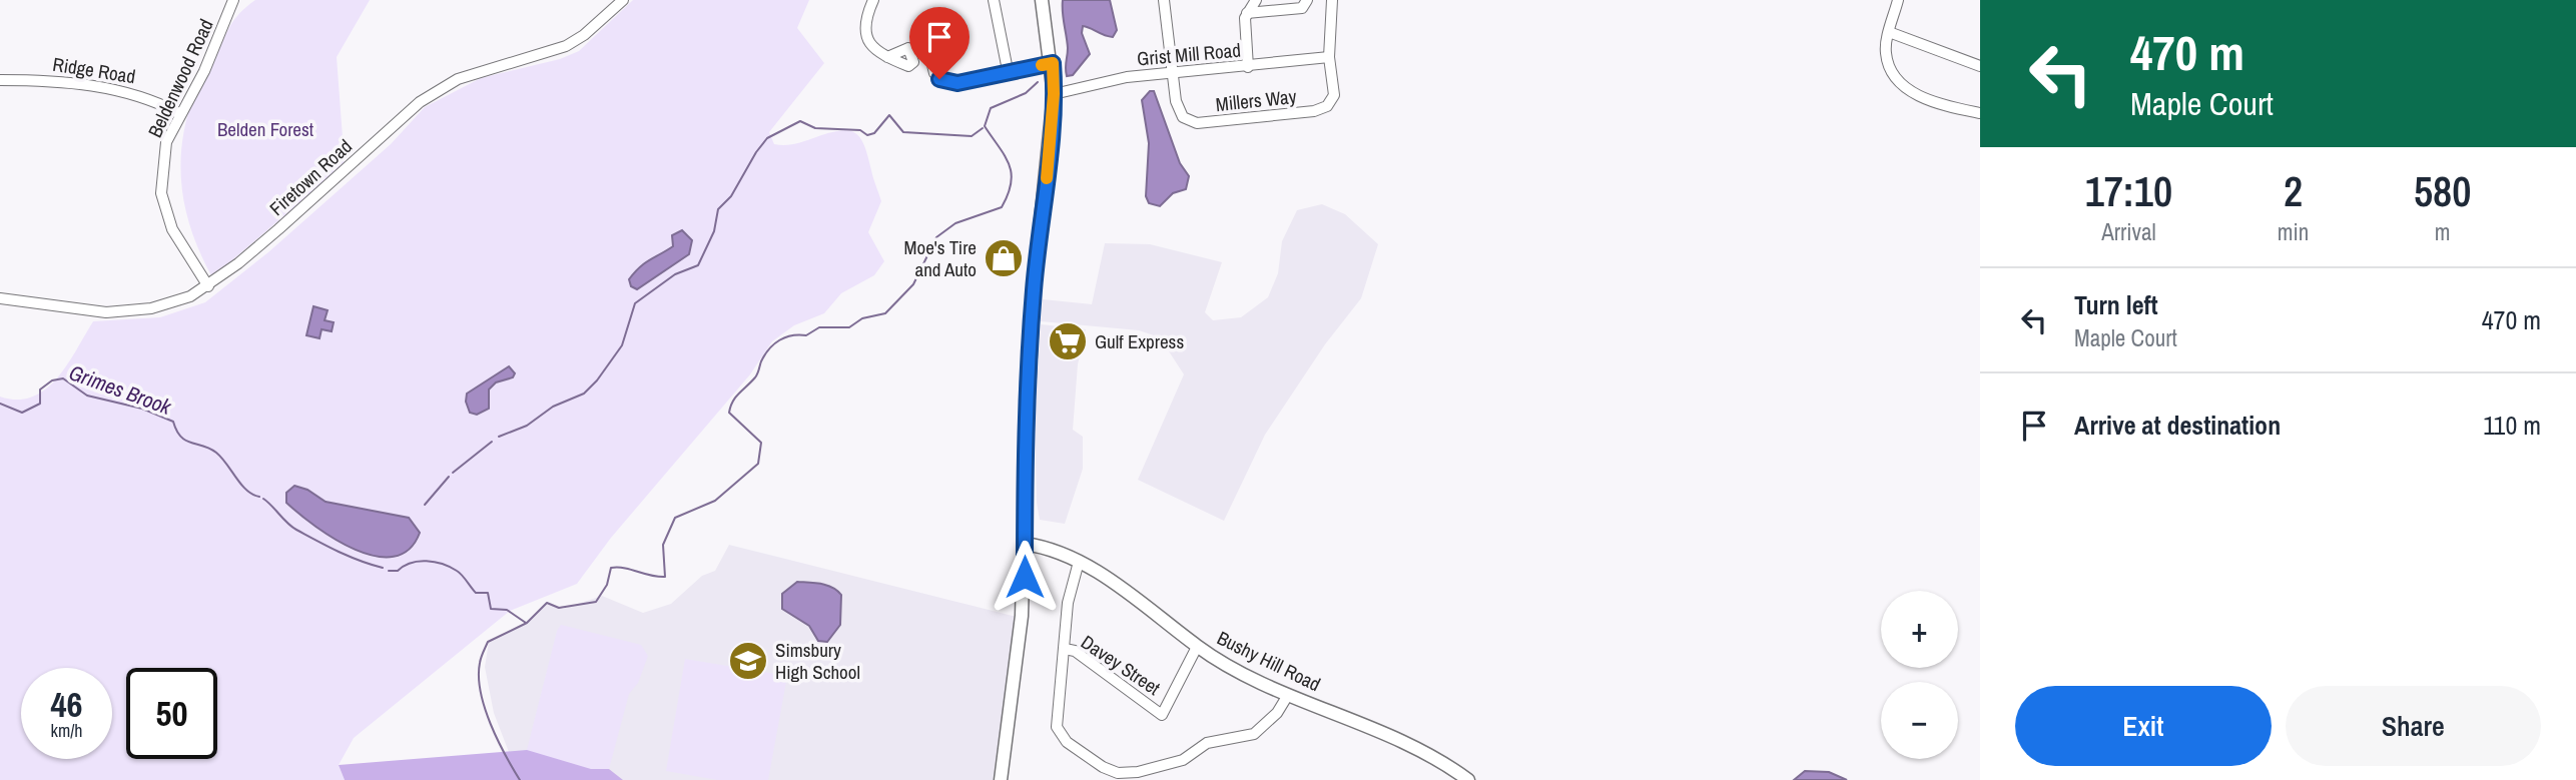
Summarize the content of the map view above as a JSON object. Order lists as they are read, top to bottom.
{
  "streets": {
    "main road": ["Bushy Hill Road"],
    "street": [
      "Grist Mill Road",
      "Ridge Road",
      "Beldenwood Road",
      "Millers Way",
      "Firetown Road",
      "Davey Street"
    ]
  },
  "crossings": [
    ["Grist Mill Road", "Millers Way"],
    ["Ridge Road", "Beldenwood Road"],
    ["Beldenwood Road", "Firetown Road"],
    ["Bushy Hill Road", "Davey Street"]
  ],
  "water": ["Grimes Brook"],
  "parks": ["Belden Forest"],
  "places": {
    "shop": ["Moe's Tire and Auto"],
    "supermarket": ["Gulf Express"],
    "school or university": ["Simsbury High School"]
  },
  "page": {
    "turn": ["470 m", "Maple Court"],
    "eta": [
      "17:10",
      "Arrival",
      "2",
      "min",
      "580",
      "m"
    ],
    "list": [
      {
        "name": "Turn left",
        "note": "Maple Court",
        "value": "470 m"
      },
      {
        "name": "Arrive at destination",
        "value": "110 m"
      }
    ],
    "map_buttons": ["+", "−"],
    "speed": "46 km/h",
    "limit": "50",
    "buttons": ["Exit", "Share"]
  }
}
